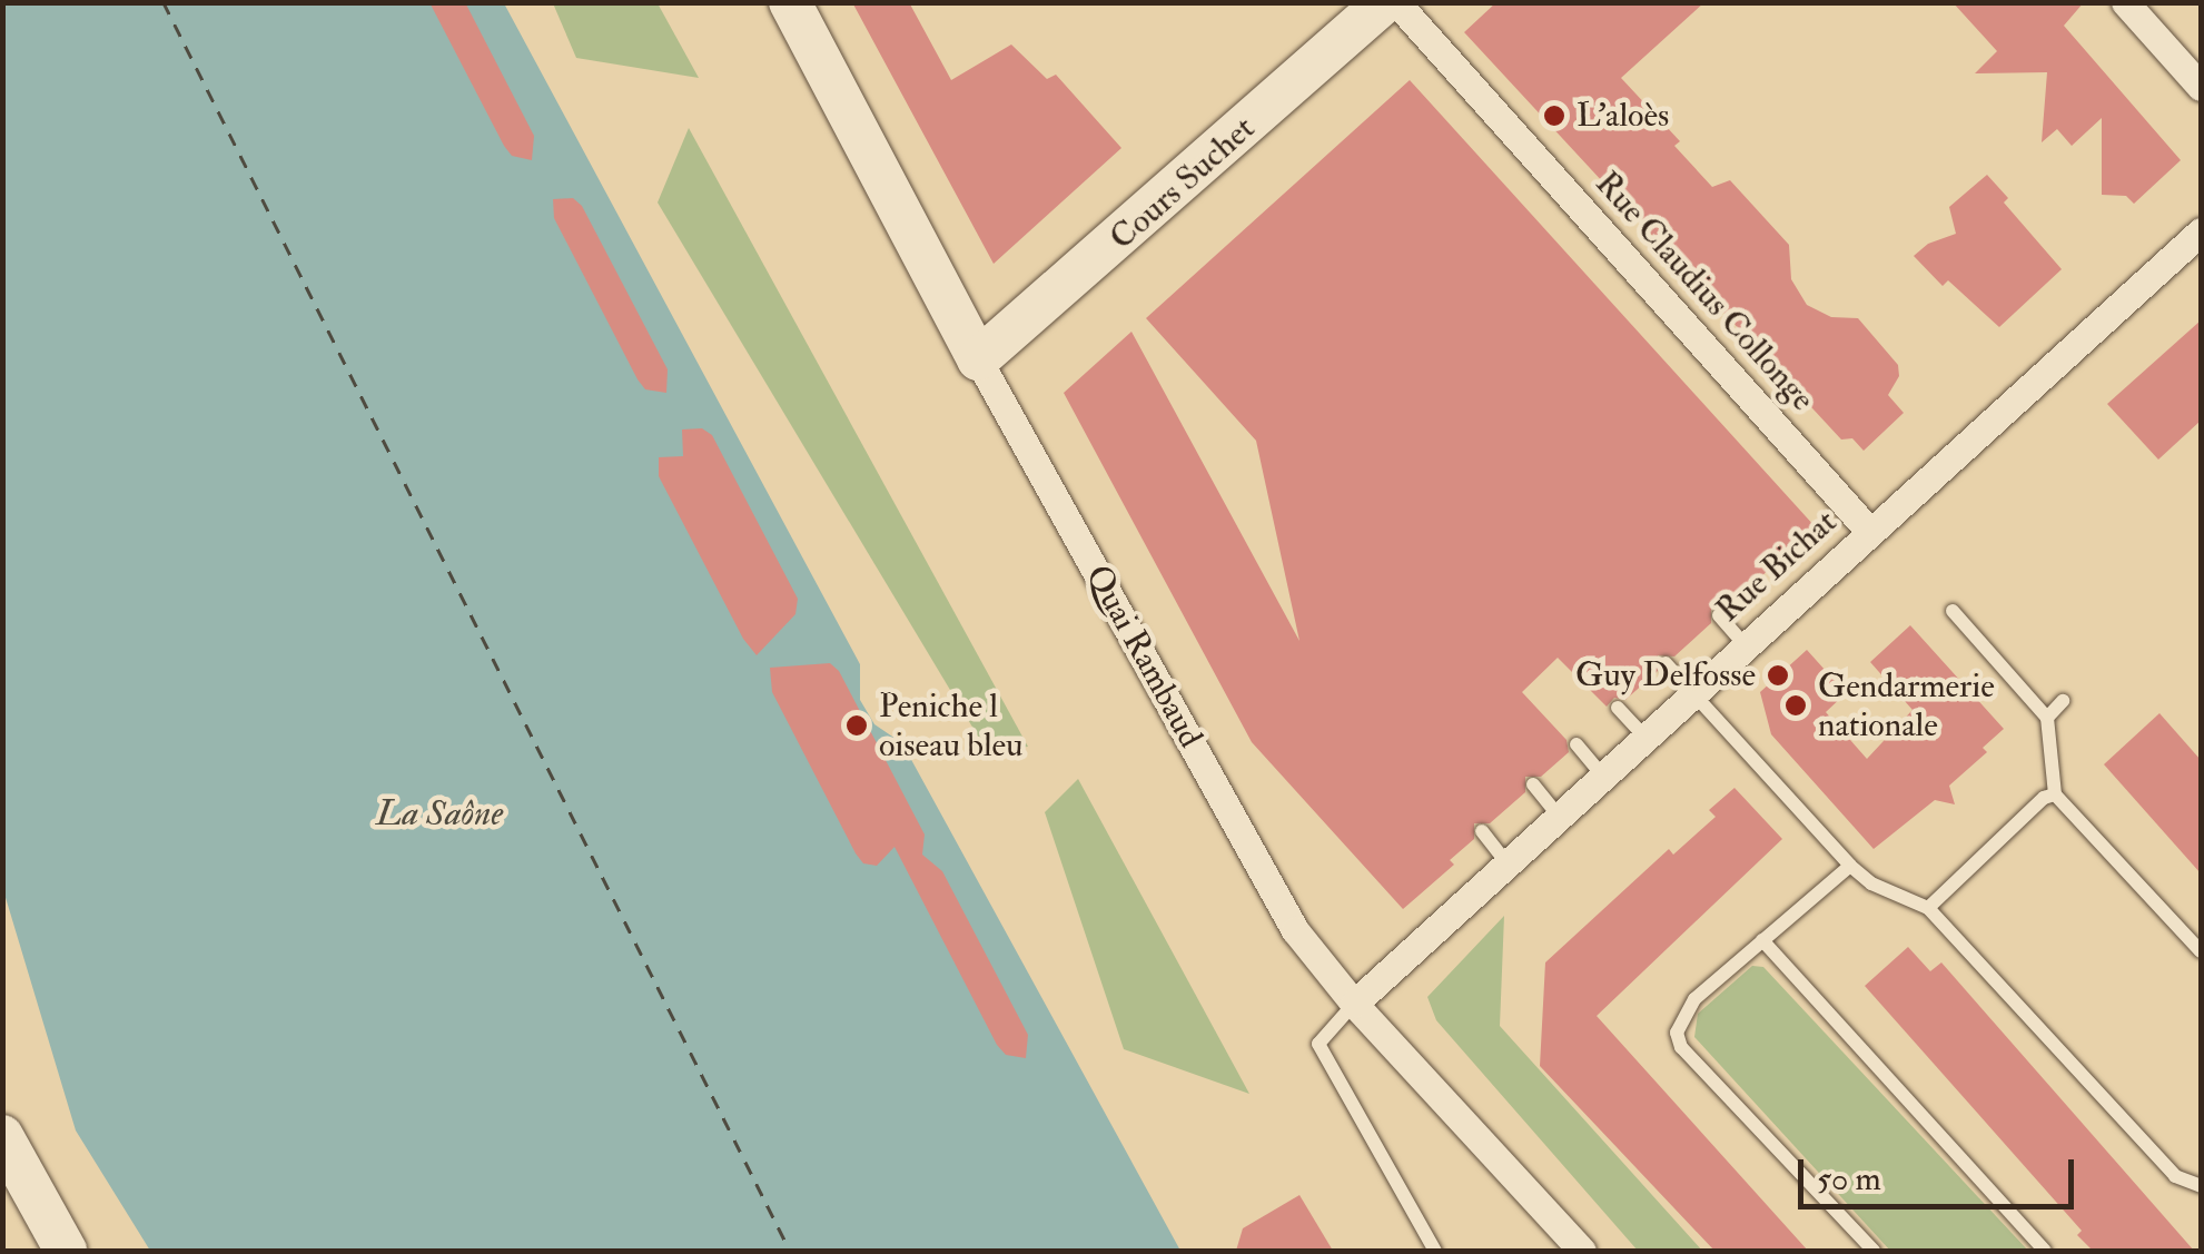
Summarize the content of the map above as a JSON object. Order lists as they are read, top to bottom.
{
  "streets": {
    "street": [
      "Cours Suchet",
      "Rue Claudius Collonge",
      "Rue Bichat",
      "Quai Rambaud"
    ]
  },
  "crossings": [
    ["Cours Suchet", "Quai Rambaud"],
    ["Rue Claudius Collonge", "Rue Bichat"],
    ["Rue Bichat", "Quai Rambaud"]
  ],
  "water": ["La Saône"],
  "places": [
    "L'aloès",
    "Guy Delfosse",
    "Gendarmerie nationale",
    "Peniche l oiseau bleu"
  ],
  "scale_bar": "50 m"
}
